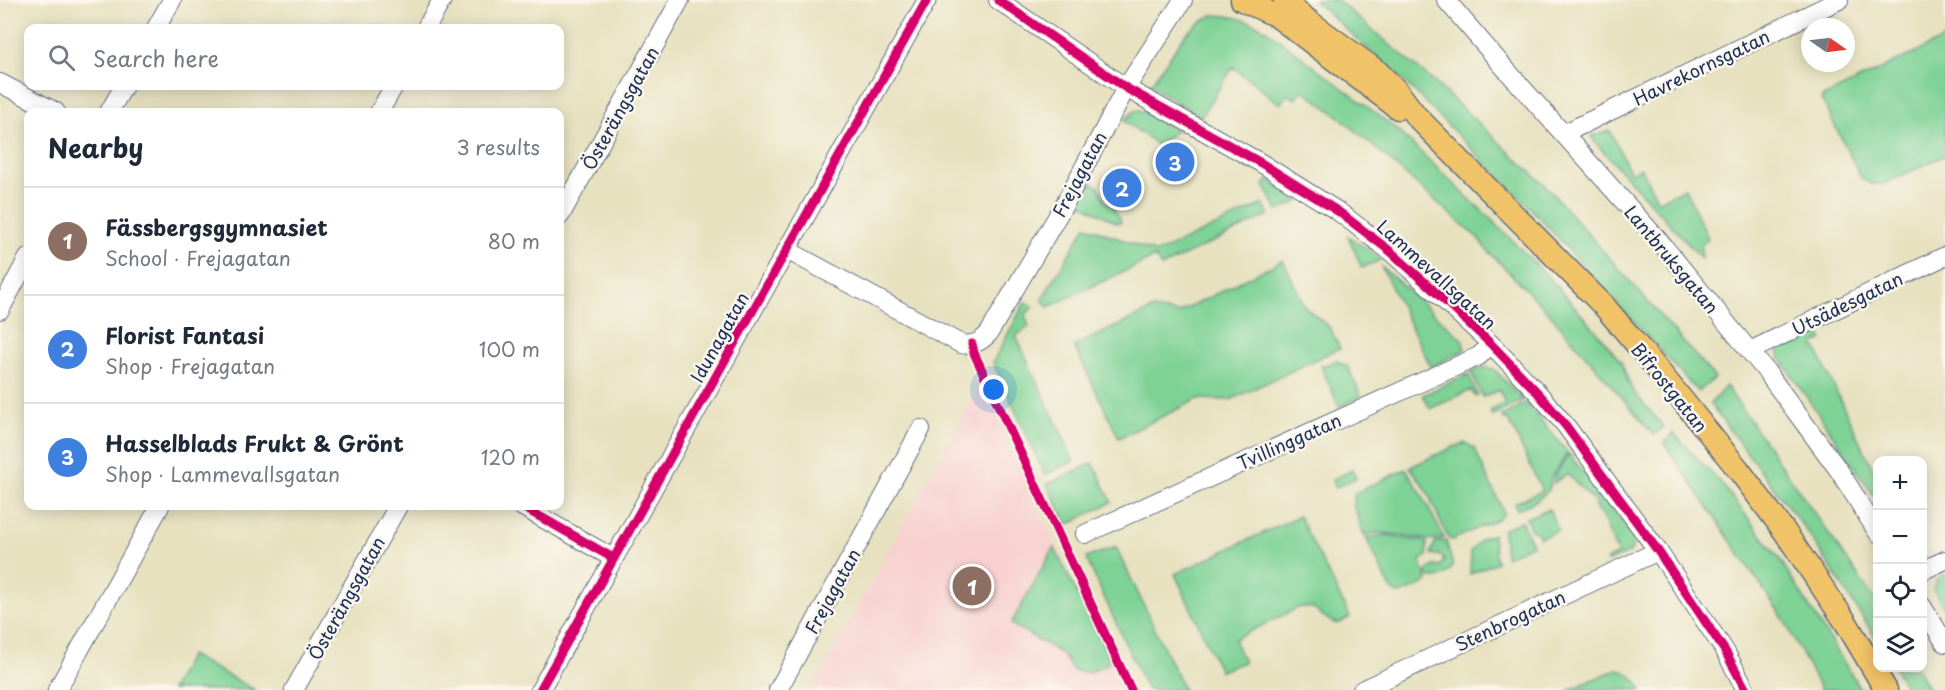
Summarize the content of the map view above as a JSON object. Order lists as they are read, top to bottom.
{
  "streets": {
    "main road": ["Bifrostgatan"],
    "street": [
      "Havrekornsgatan",
      "Österängsgatan",
      "Frejagatan",
      "Lantbruksgatan",
      "Lammevallsgatan",
      "Utsädesgatan",
      "Idunagatan",
      "Tvillinggatan",
      "Stenbrogatan"
    ]
  },
  "crossings": [
    ["Havrekornsgatan", "Lantbruksgatan"],
    ["Frejagatan", "Lammevallsgatan"],
    ["Frejagatan", "Idunagatan"],
    ["Lantbruksgatan", "Utsädesgatan"],
    ["Lammevallsgatan", "Tvillinggatan"],
    ["Lammevallsgatan", "Stenbrogatan"]
  ],
  "north": "right",
  "page": {
    "search": "Search here",
    "heading": ["Nearby", "3 results"],
    "pins": ["3", "2", "1"],
    "list": [
      {
        "mark": "1",
        "name": "Fässbergsgymnasiet",
        "note": "School · Frejagatan",
        "value": "80 m"
      },
      {
        "mark": "2",
        "name": "Florist Fantasi",
        "note": "Shop · Frejagatan",
        "value": "100 m"
      },
      {
        "mark": "3",
        "name": "Hasselblads Frukt & Grönt",
        "note": "Shop · Lammevallsgatan",
        "value": "120 m"
      }
    ],
    "map_buttons": ["+", "−"]
  }
}
